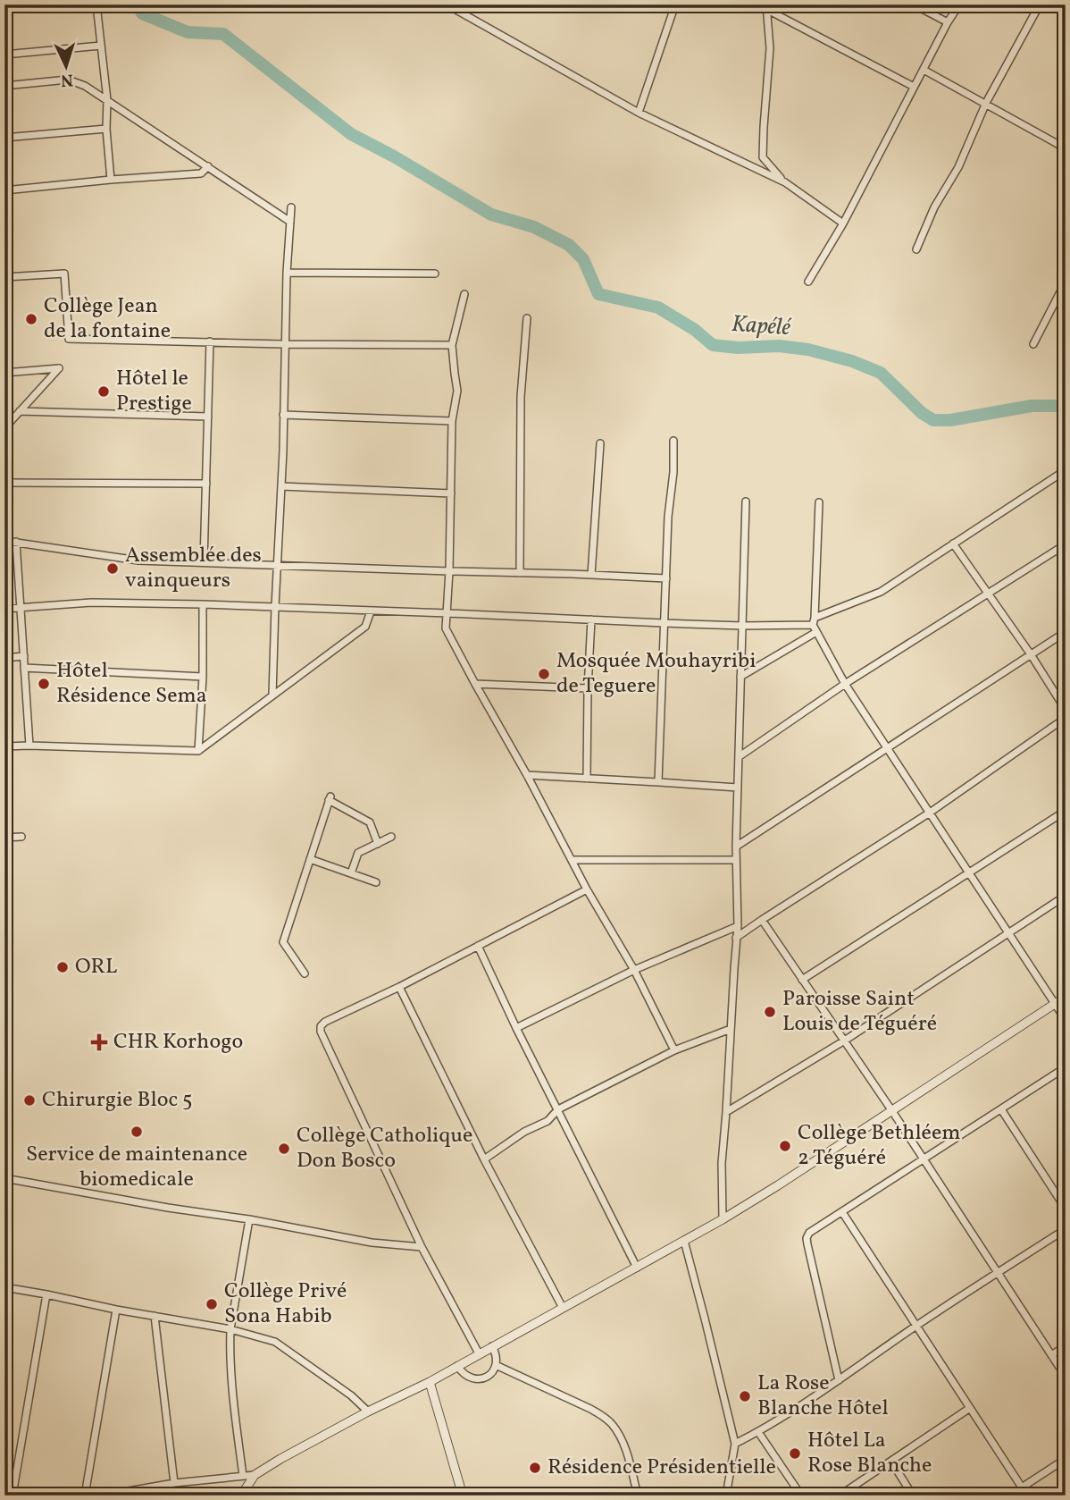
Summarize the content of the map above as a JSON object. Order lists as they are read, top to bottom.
{
  "water": ["Kapélé"],
  "places": {
    "other": [
      "Collège Jean de la fontaine",
      "Hôtel le Prestige",
      "Assemblée des vainqueurs",
      "Mosquée Mouhayribi de Teguere",
      "Hôtel Résidence Sema",
      "ORL",
      "Paroisse Saint Louis de Téguéré",
      "Chirurgie Bloc 5",
      "Service de maintenance biomedicale",
      "Collège Bethléem 2 Téguéré",
      "Collège Catholique Don Bosco",
      "Collège Privé Sona Habib",
      "La Rose Blanche Hôtel",
      "Hôtel La Rose Blanche",
      "Résidence Présidentielle"
    ],
    "health": ["CHR Korhogo"]
  },
  "north": "bottom"
}
